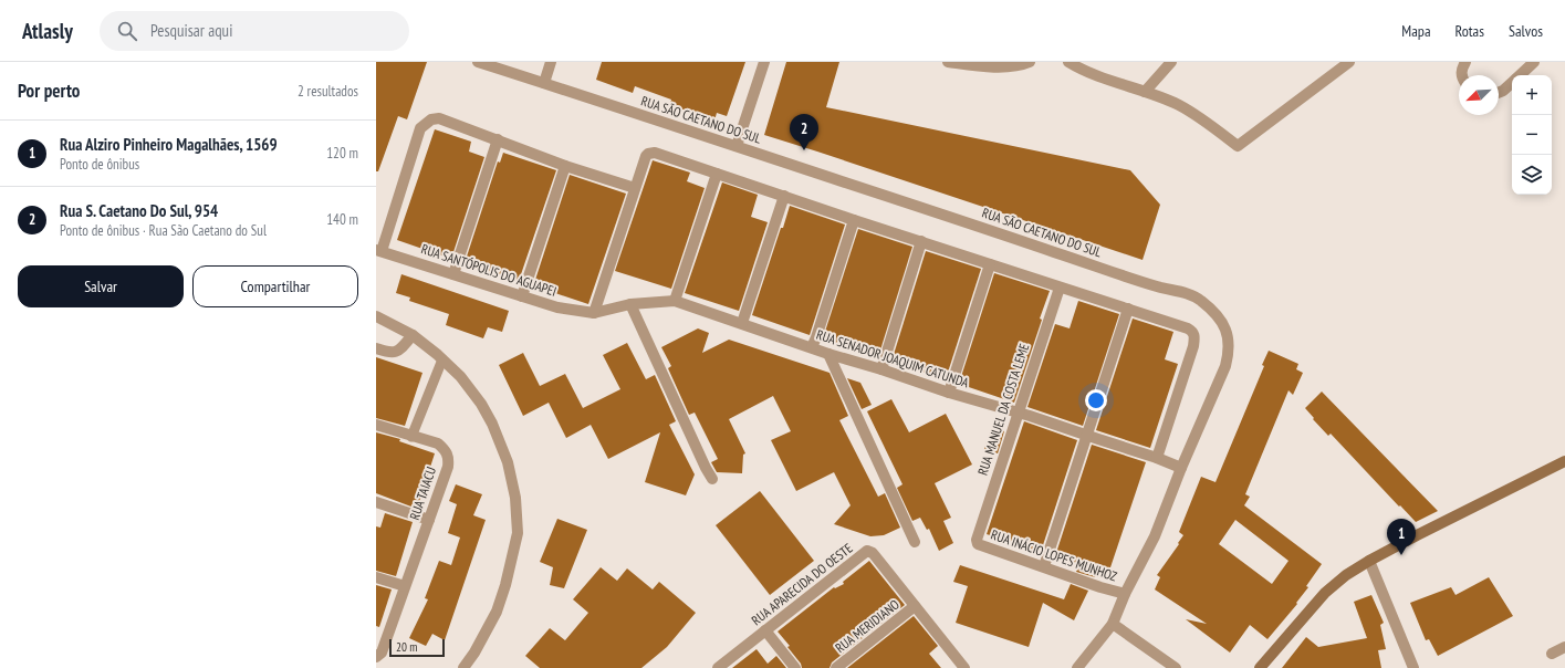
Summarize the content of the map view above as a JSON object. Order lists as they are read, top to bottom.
{
  "streets": {
    "street": [
      "RUA SÃO CAETANO DO SUL",
      "RUA SANTÓPOLIS DO AGUAPEI",
      "RUA SENADOR JOAQUIM CATUNDA",
      "RUA MANUEL DA COSTA LEME",
      "RUA TAIACU",
      "RUA INÁCIO LOPES MUNHOZ",
      "RUA APARECIDA DO OESTE",
      "RUA MERIDIANO"
    ]
  },
  "crossings": [
    ["RUA SÃO CAETANO DO SUL", "RUA SENADOR JOAQUIM CATUNDA"],
    ["RUA SÃO CAETANO DO SUL", "RUA INÁCIO LOPES MUNHOZ"],
    ["RUA SANTÓPOLIS DO AGUAPEI", "RUA SENADOR JOAQUIM CATUNDA"],
    ["RUA SENADOR JOAQUIM CATUNDA", "RUA MANUEL DA COSTA LEME"],
    ["RUA MANUEL DA COSTA LEME", "RUA INÁCIO LOPES MUNHOZ"],
    ["RUA APARECIDA DO OESTE", "RUA MERIDIANO"]
  ],
  "scale_bar": "20 m",
  "north": "bottom left",
  "page": {
    "header": "Atlasly",
    "search": "Pesquisar aqui",
    "nav": ["Mapa", "Rotas", "Salvos"],
    "heading": ["Por perto", "2 resultados"],
    "map_buttons": ["+", "−"],
    "pins": ["2", "1"],
    "list": [
      {
        "mark": "1",
        "name": "Rua Alziro Pinheiro Magalhães, 1569",
        "note": "Ponto de ônibus",
        "value": "120 m"
      },
      {
        "mark": "2",
        "name": "Rua S. Caetano Do Sul, 954",
        "note": "Ponto de ônibus · Rua São Caetano do Sul",
        "value": "140 m"
      }
    ],
    "buttons": ["Salvar", "Compartilhar"],
    "scale": "20 m"
  }
}
